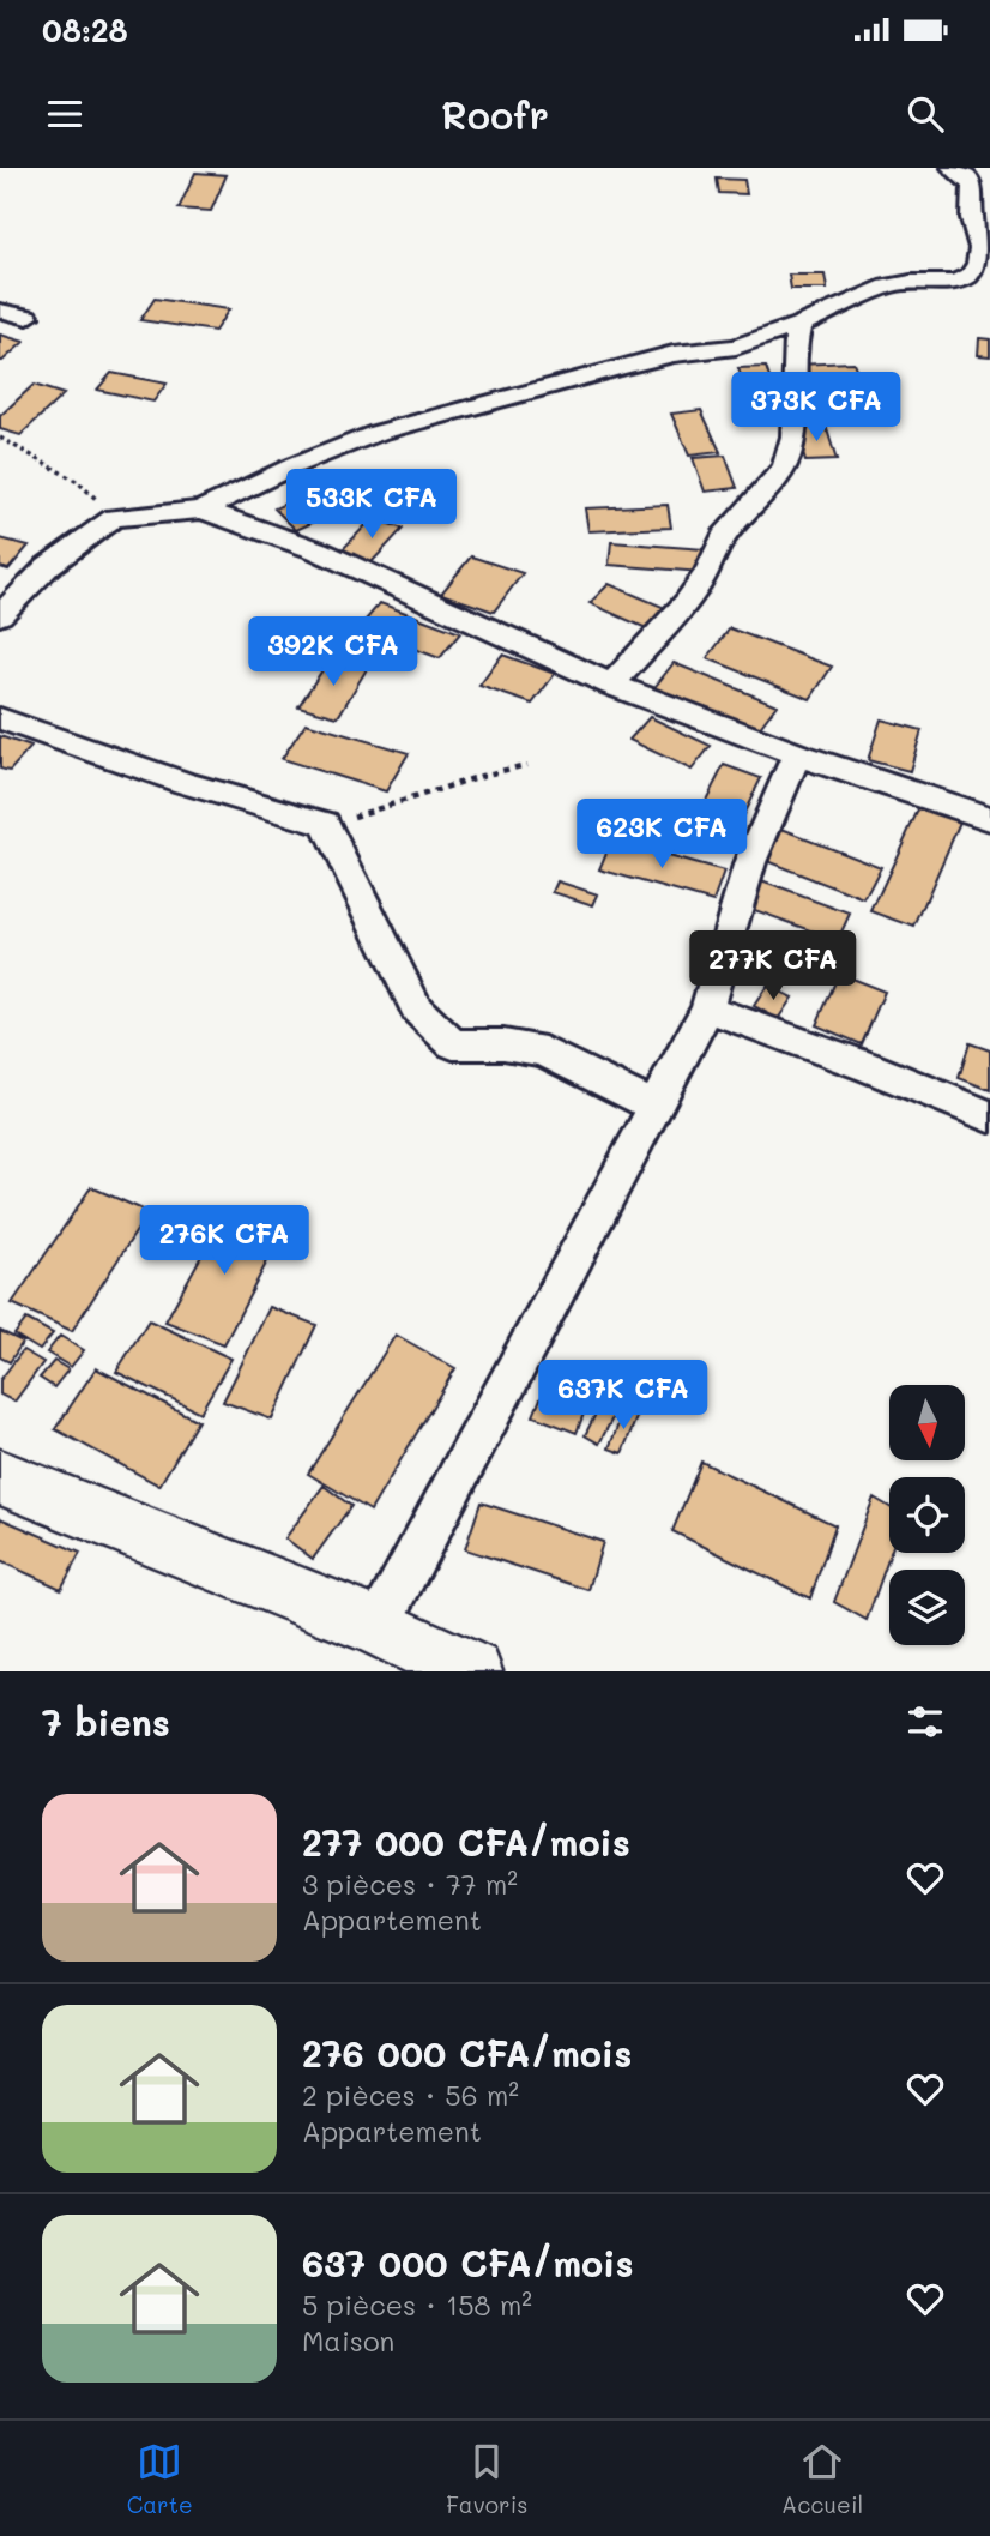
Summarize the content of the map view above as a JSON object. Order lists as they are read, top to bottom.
{
  "north": "bottom",
  "page": {
    "status": "08:28",
    "header": "Roofr",
    "price": [
      "373K CFA",
      "533K CFA",
      "392K CFA",
      "623K CFA",
      "277K CFA",
      "276K CFA",
      "637K CFA"
    ],
    "heading": "7 biens",
    "list": [
      {
        "name": "277 000 CFA/mois",
        "note": "3 pièces · 77 m² · Appartement"
      },
      {
        "name": "276 000 CFA/mois",
        "note": "2 pièces · 56 m² · Appartement"
      },
      {
        "name": "637 000 CFA/mois",
        "note": "5 pièces · 158 m² · Maison"
      }
    ],
    "tabs": ["Carte", "Favoris", "Accueil"]
  }
}
